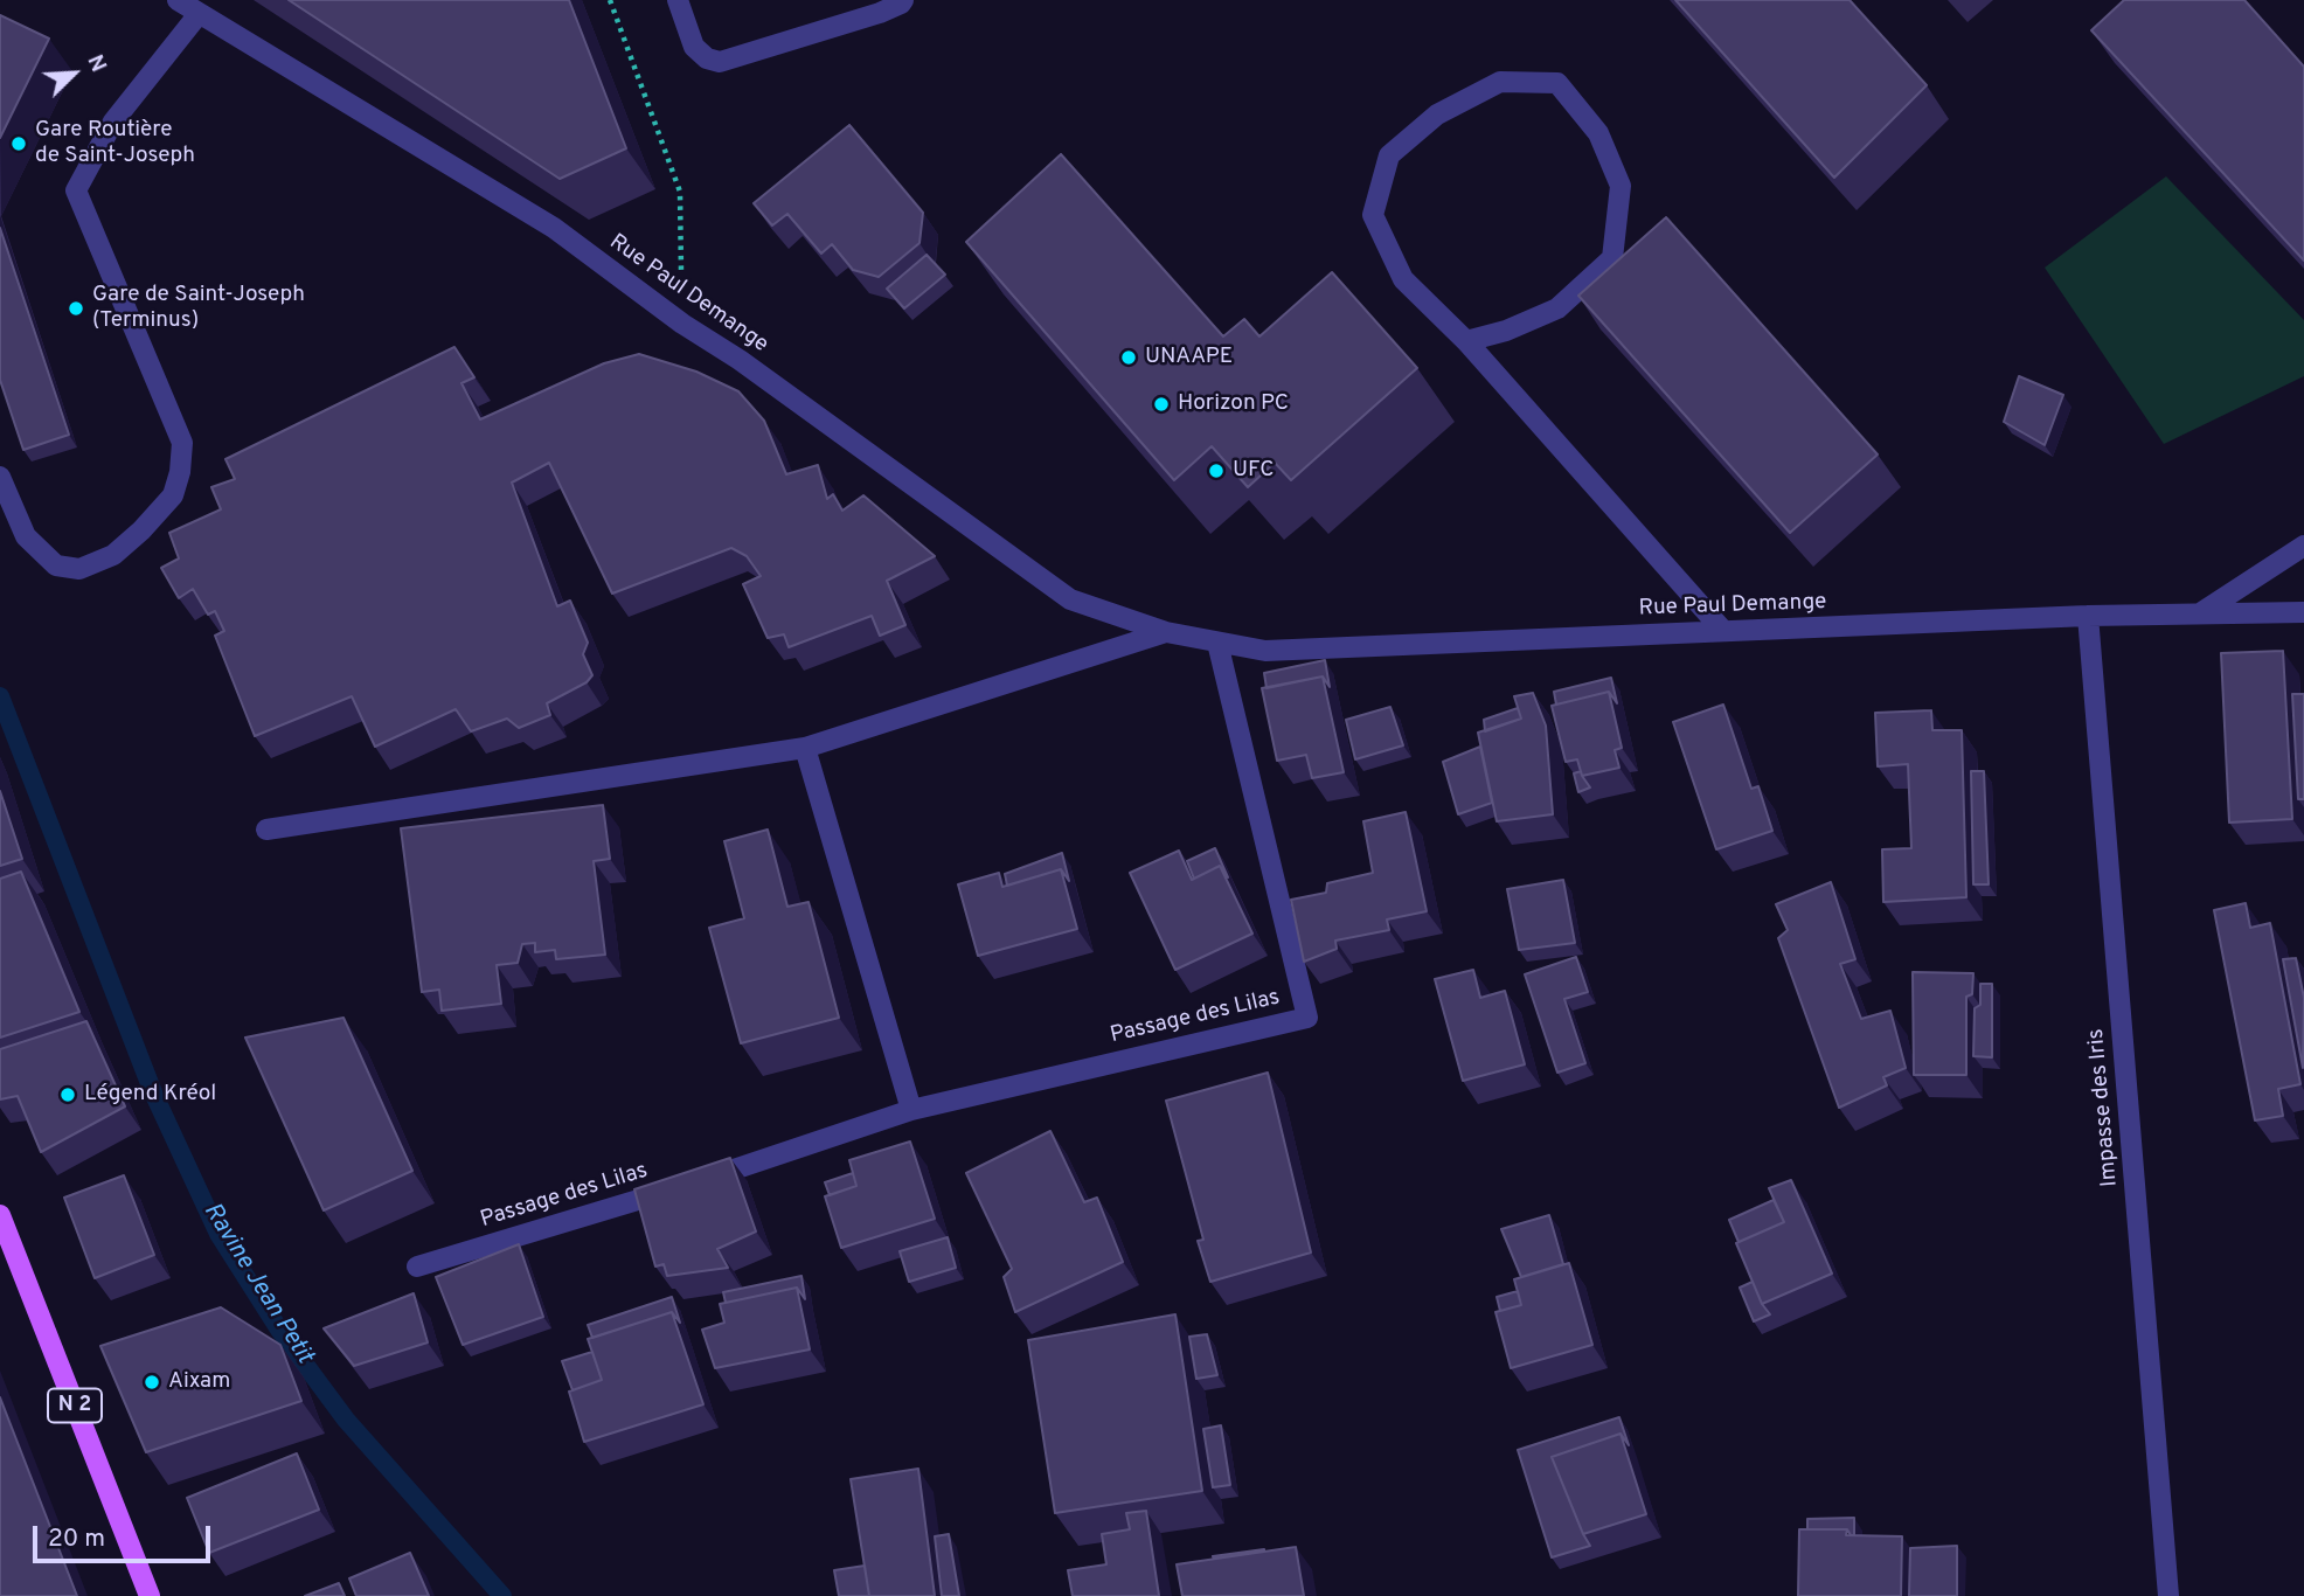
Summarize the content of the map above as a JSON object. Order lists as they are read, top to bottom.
{
  "streets": {
    "main road": ["N 2"],
    "street": ["Rue Paul Demange", "Passage des Lilas", "Impasse des Iris"]
  },
  "crossings": [
    ["Rue Paul Demange", "Passage des Lilas"],
    ["Rue Paul Demange", "Impasse des Iris"]
  ],
  "water": ["Ravine Jean Petit"],
  "places": [
    "Gare Routière de Saint-Joseph",
    "Gare de Saint-Joseph (Terminus)",
    "UNAAPE",
    "Horizon PC",
    "UFC",
    "Légend Kréol",
    "Aixam"
  ],
  "scale_bar": "20 m",
  "north": "top right"
}
